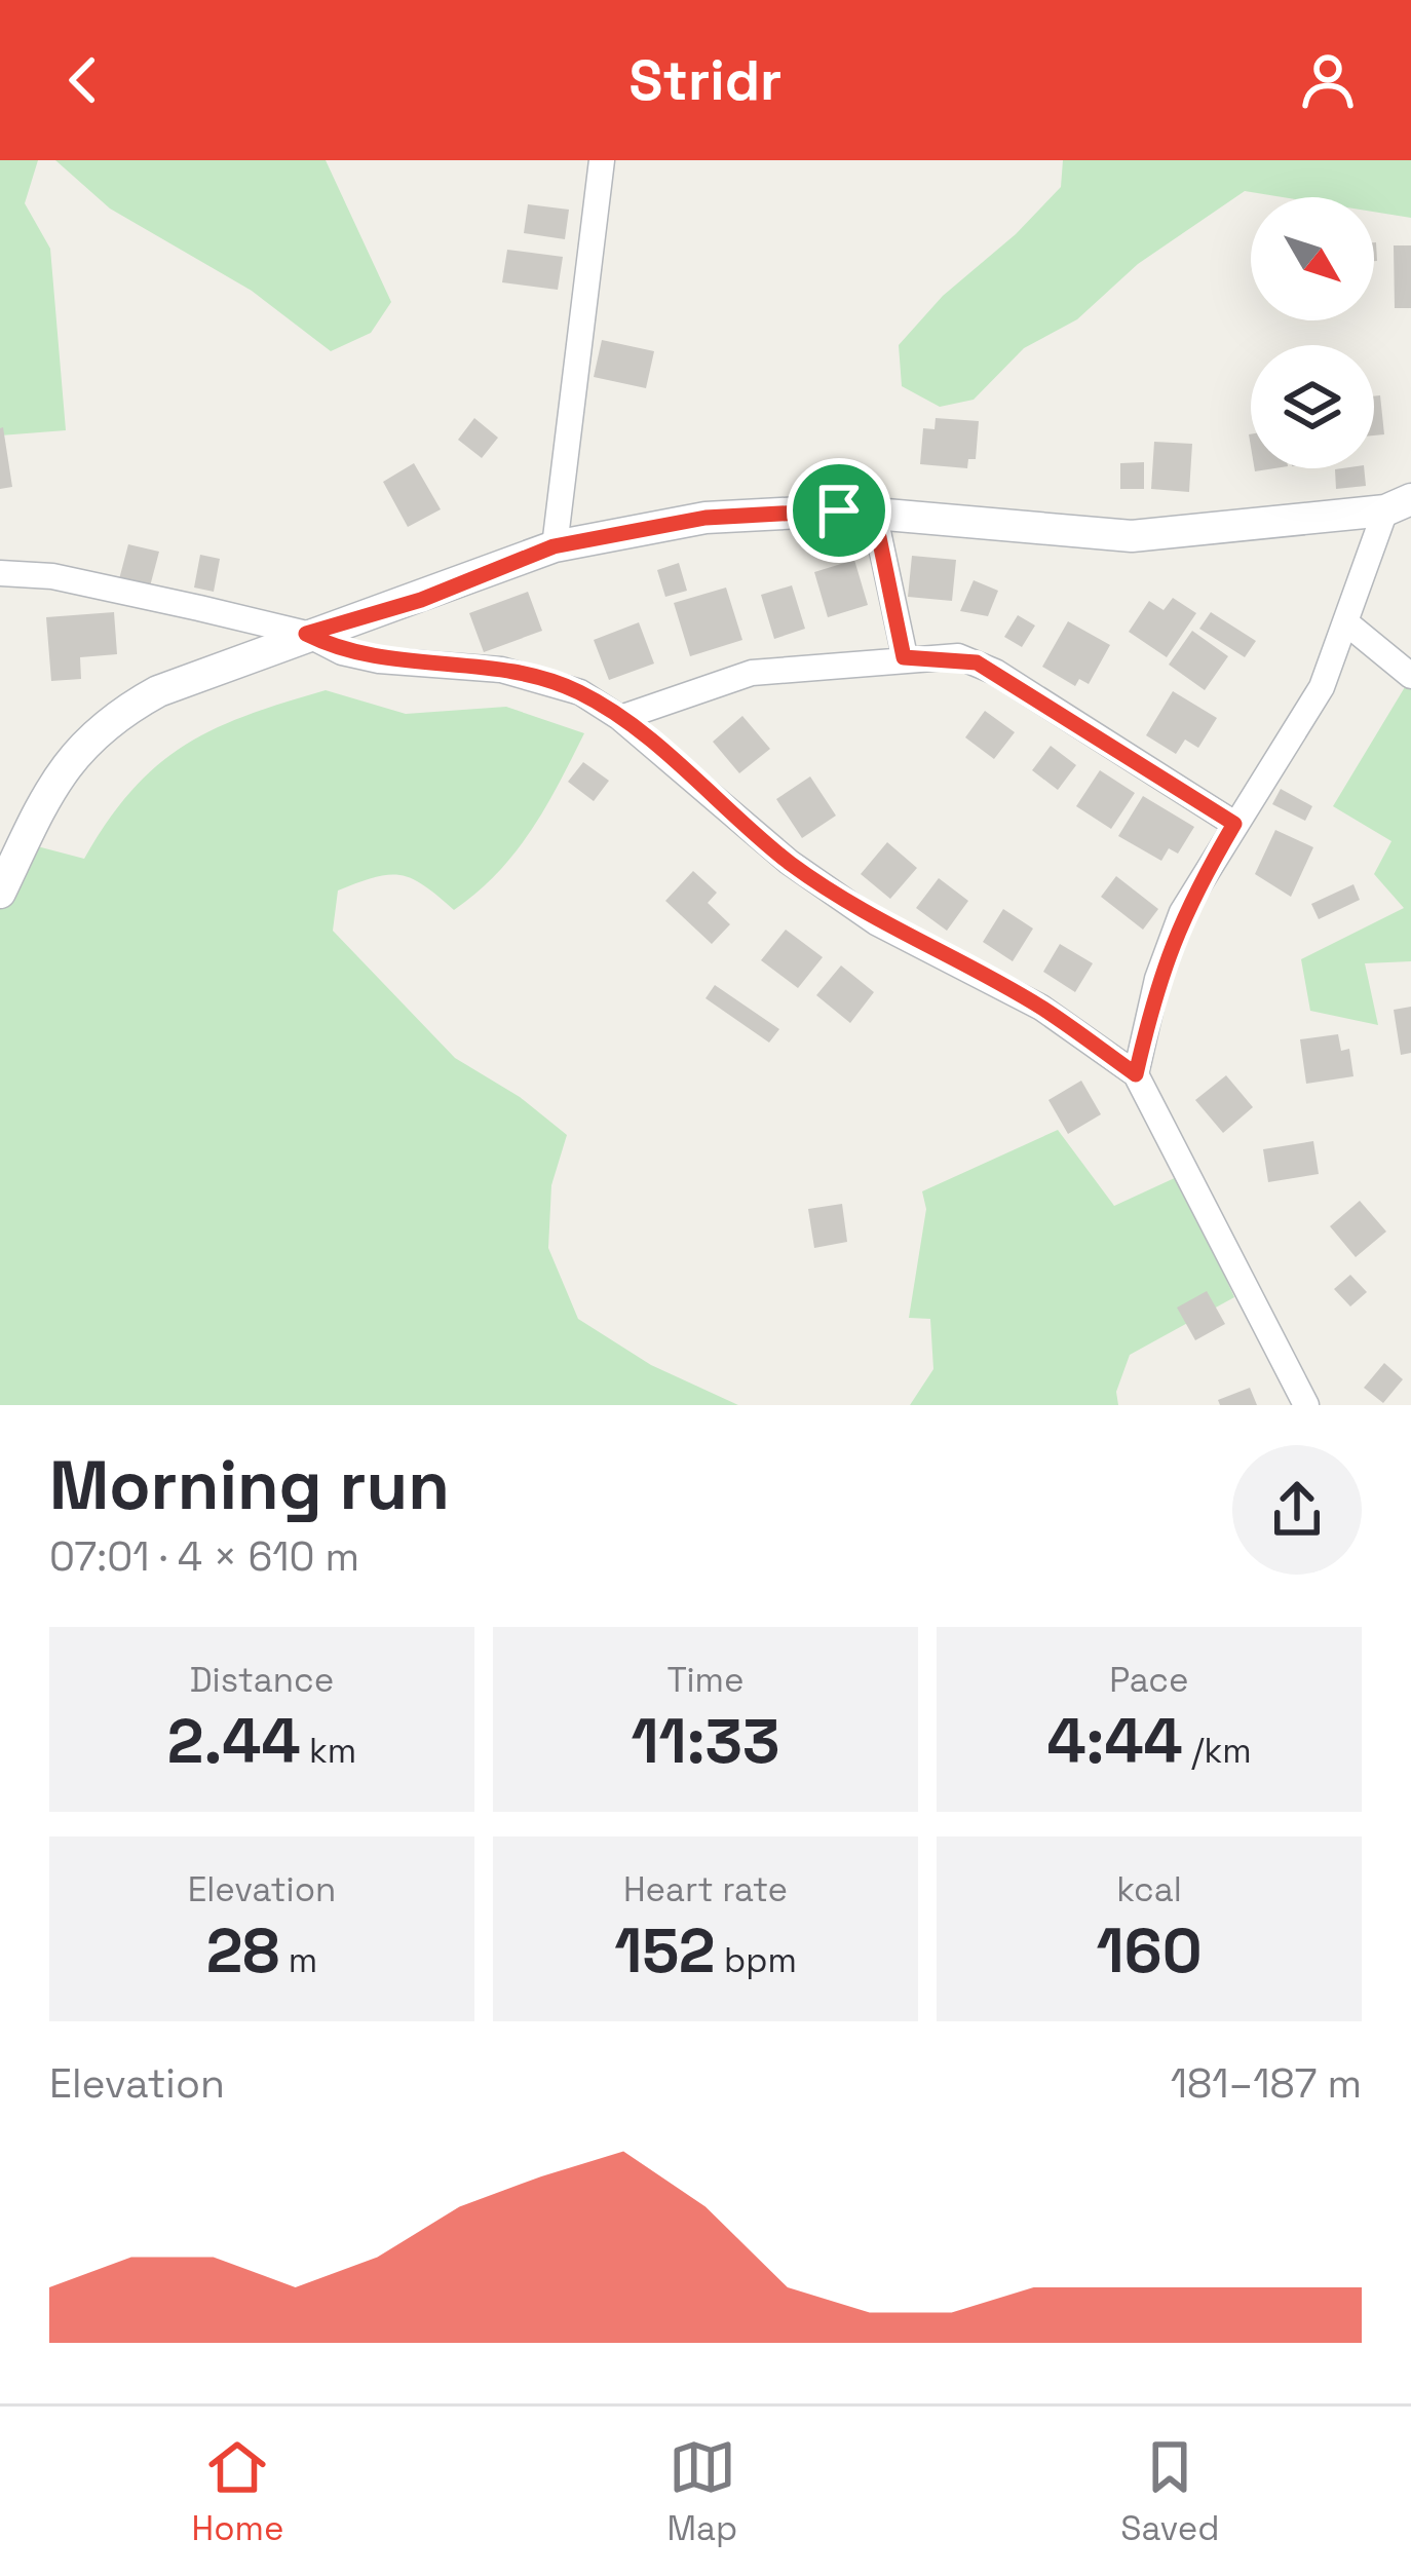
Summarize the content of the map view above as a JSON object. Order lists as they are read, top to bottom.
{
  "north": "bottom right",
  "page": {
    "header": "Stridr",
    "heading": ["Morning run", "07:01 · 4 × 610 m"],
    "stats": [
      ["Distance", "2.44 km"],
      ["Time", "11:33"],
      ["Pace", "4:44 /km"],
      ["Elevation", "28 m"],
      ["Heart rate", "152 bpm"],
      ["kcal", "160"]
    ],
    "chart": ["Elevation", "181–187 m"],
    "tabs": ["Home", "Map", "Saved"]
  }
}
